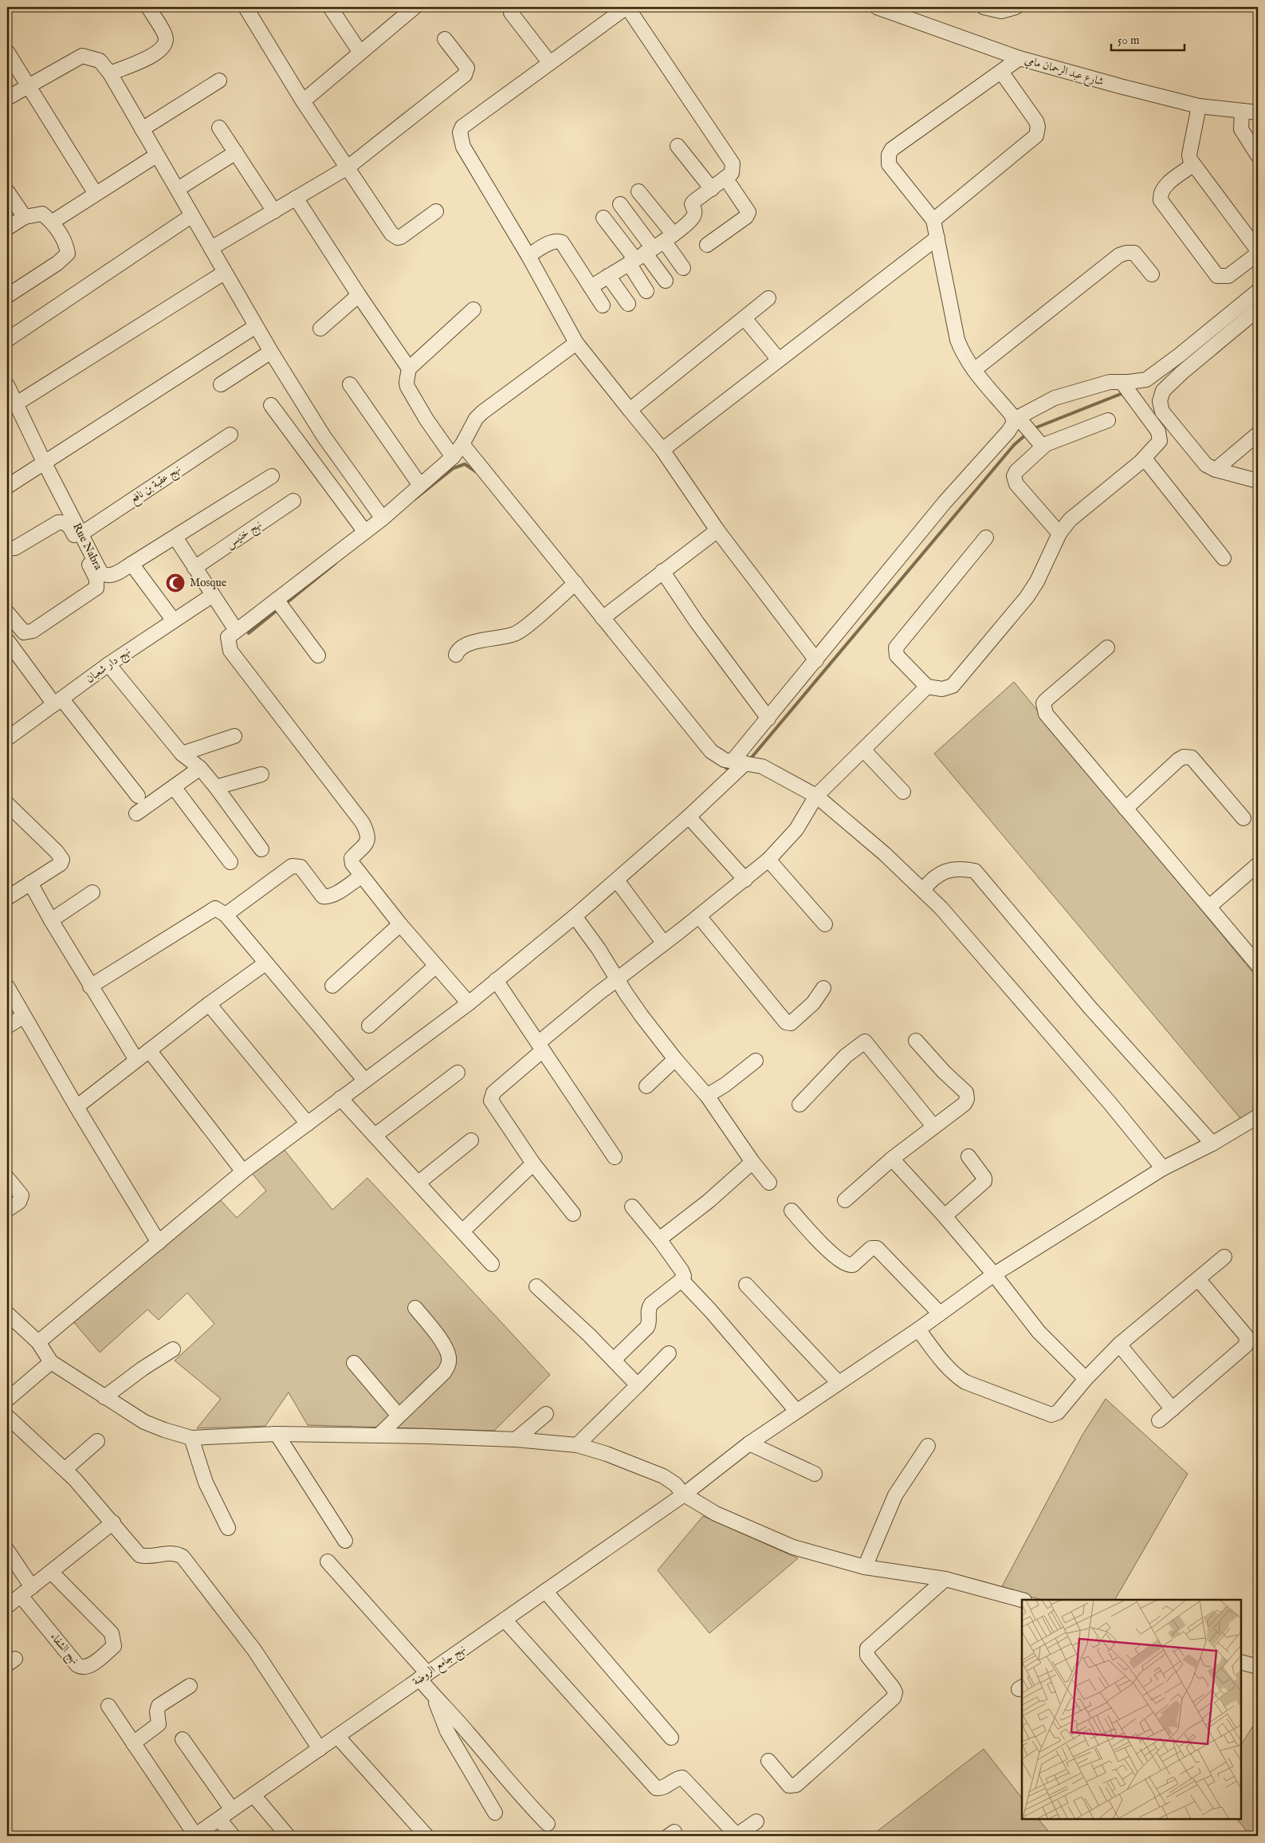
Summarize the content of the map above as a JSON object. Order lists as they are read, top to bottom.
{
  "streets": {
    "street": [
      "شارع عبد الرحمان مامي",
      "نهج عقبة بن نافع",
      "نهج خنيس",
      "Rue Nabra",
      "نهج دار شعبان",
      "نهج الشفاء",
      "نهج جامع الروضة"
    ]
  },
  "crossings": [
    ["نهج عقبة بن نافع", "Rue Nabra"]
  ],
  "places": {
    "mosque": ["Mosque"]
  },
  "scale_bar": "50 m"
}
